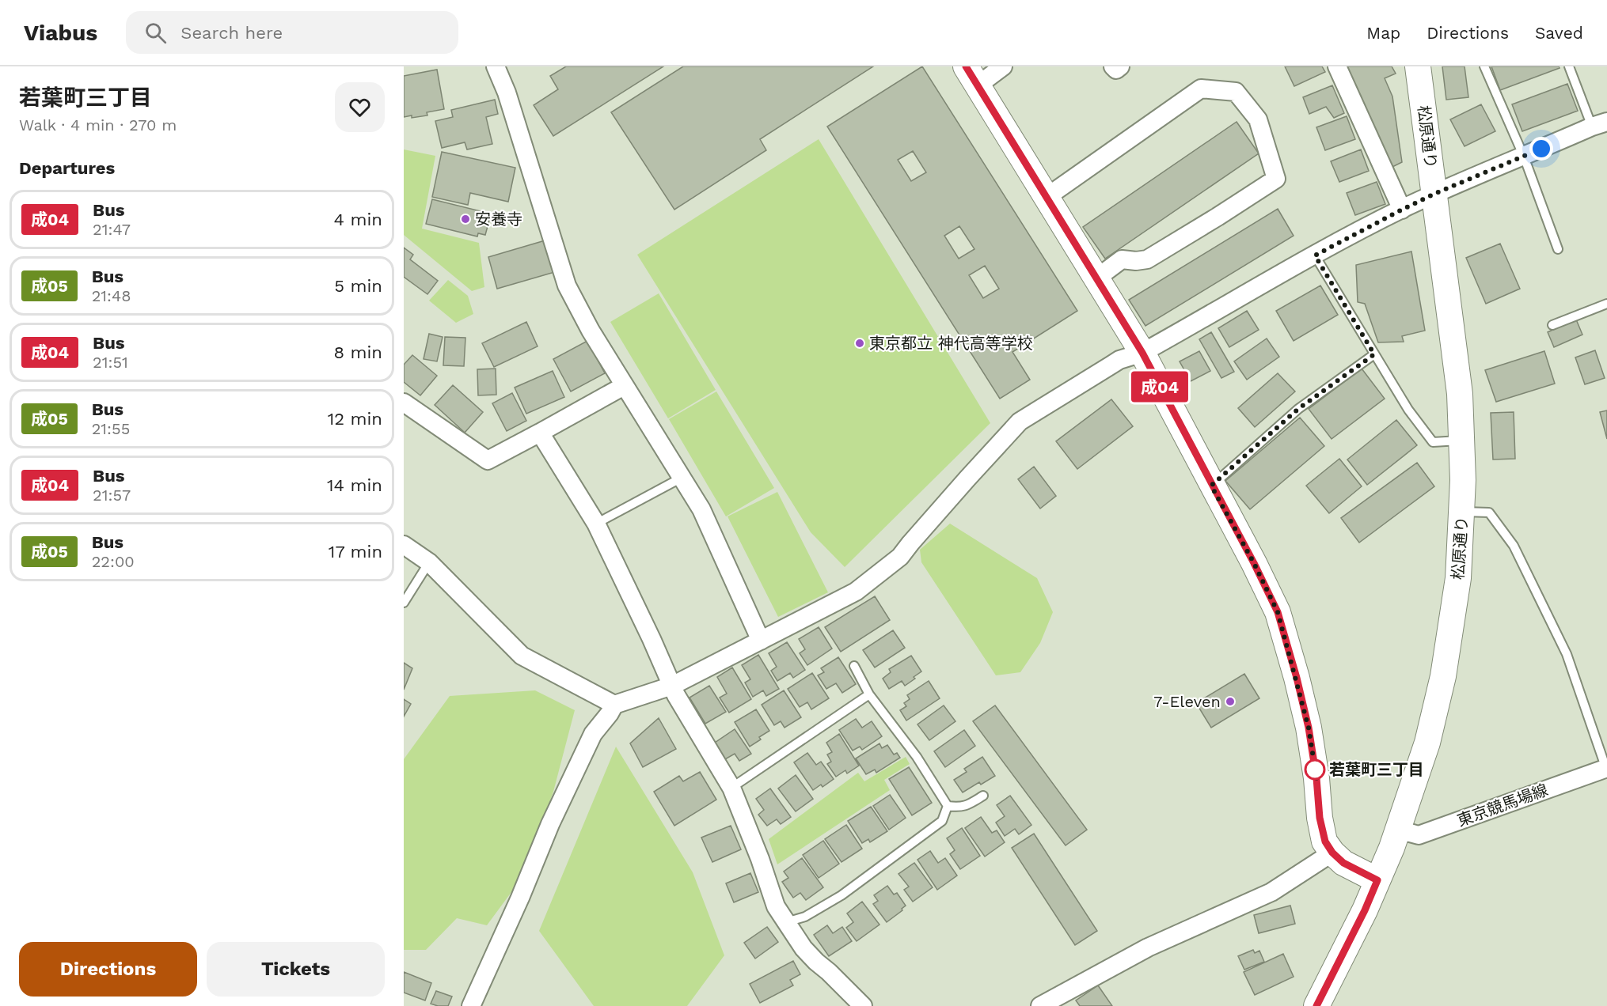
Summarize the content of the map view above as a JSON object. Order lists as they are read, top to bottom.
{
  "streets": {
    "main road": ["松原通り"],
    "street": ["東京競馬場線"]
  },
  "crossings": [
    ["松原通り", "東京競馬場線"]
  ],
  "places": [
    "安養寺",
    "東京都立 神代高等学校",
    "7-Eleven",
    "若葉町三丁目"
  ],
  "lines": ["bus line 成04"],
  "page": {
    "header": "Viabus",
    "search": "Search here",
    "nav": ["Map", "Directions", "Saved"],
    "heading": [
      ["若葉町三丁目", "Walk · 4 min · 270 m"],
      "Departures"
    ],
    "on_map": "成04",
    "list": [
      {
        "mark": "成04",
        "name": "Bus",
        "note": "21:47",
        "value": "4 min"
      },
      {
        "mark": "成05",
        "name": "Bus",
        "note": "21:48",
        "value": "5 min"
      },
      {
        "mark": "成04",
        "name": "Bus",
        "note": "21:51",
        "value": "8 min"
      },
      {
        "mark": "成05",
        "name": "Bus",
        "note": "21:55",
        "value": "12 min"
      },
      {
        "mark": "成04",
        "name": "Bus",
        "note": "21:57",
        "value": "14 min"
      },
      {
        "mark": "成05",
        "name": "Bus",
        "note": "22:00",
        "value": "17 min"
      }
    ],
    "buttons": ["Directions", "Tickets"]
  }
}
